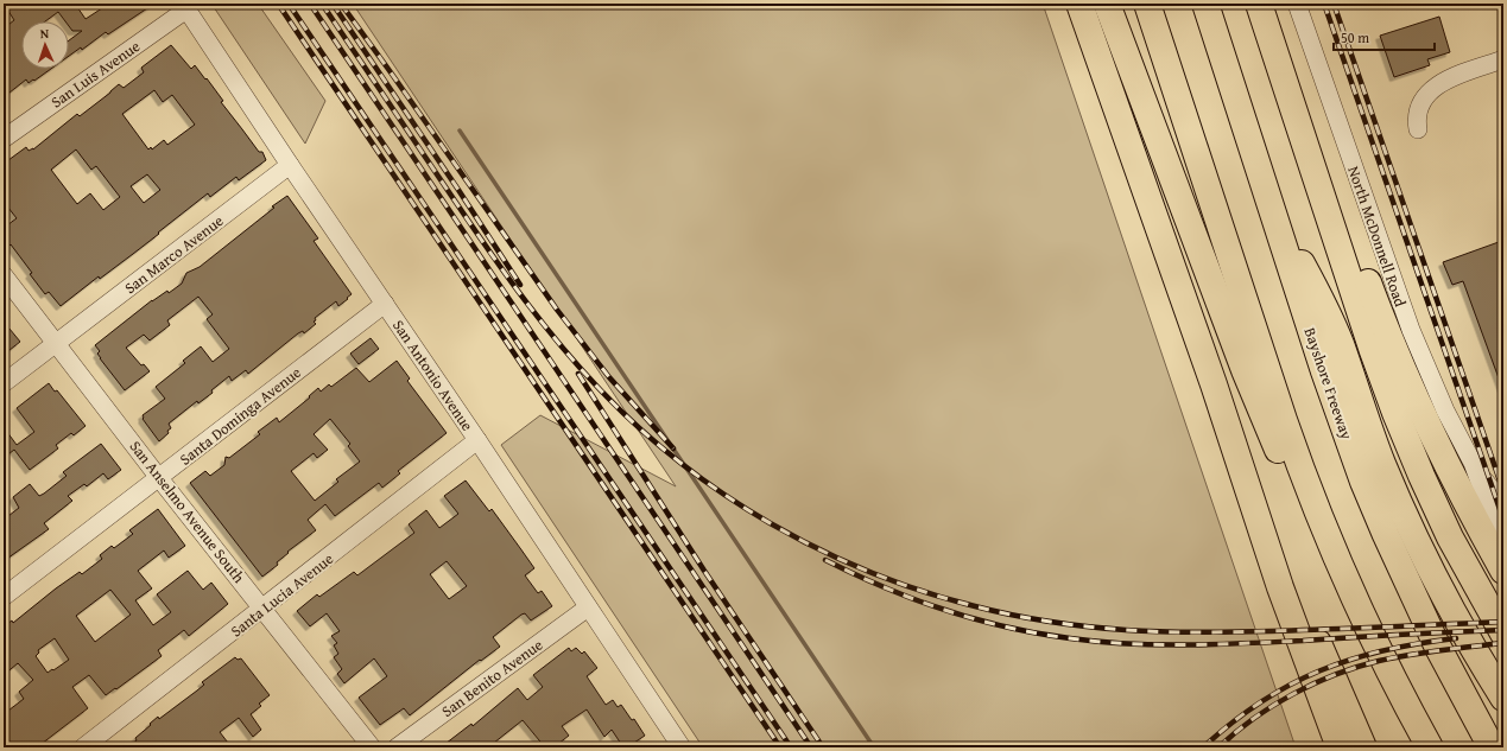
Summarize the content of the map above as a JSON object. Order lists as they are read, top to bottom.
{
  "streets": {
    "highway": ["Bayshore Freeway"],
    "street": [
      "San Luis Avenue",
      "North McDonnell Road",
      "San Marco Avenue",
      "San Antonio Avenue",
      "Santa Dominga Avenue",
      "San Anselmo Avenue South",
      "Santa Lucia Avenue",
      "San Benito Avenue"
    ]
  },
  "crossings": [
    ["San Luis Avenue", "San Antonio Avenue"],
    ["San Marco Avenue", "San Antonio Avenue"],
    ["San Marco Avenue", "San Anselmo Avenue South"],
    ["San Antonio Avenue", "Santa Dominga Avenue"],
    ["San Antonio Avenue", "Santa Lucia Avenue"],
    ["San Antonio Avenue", "San Benito Avenue"],
    ["Santa Dominga Avenue", "San Anselmo Avenue South"],
    ["San Anselmo Avenue South", "Santa Lucia Avenue"]
  ],
  "scale_bar": "50 m",
  "north": "top"
}
